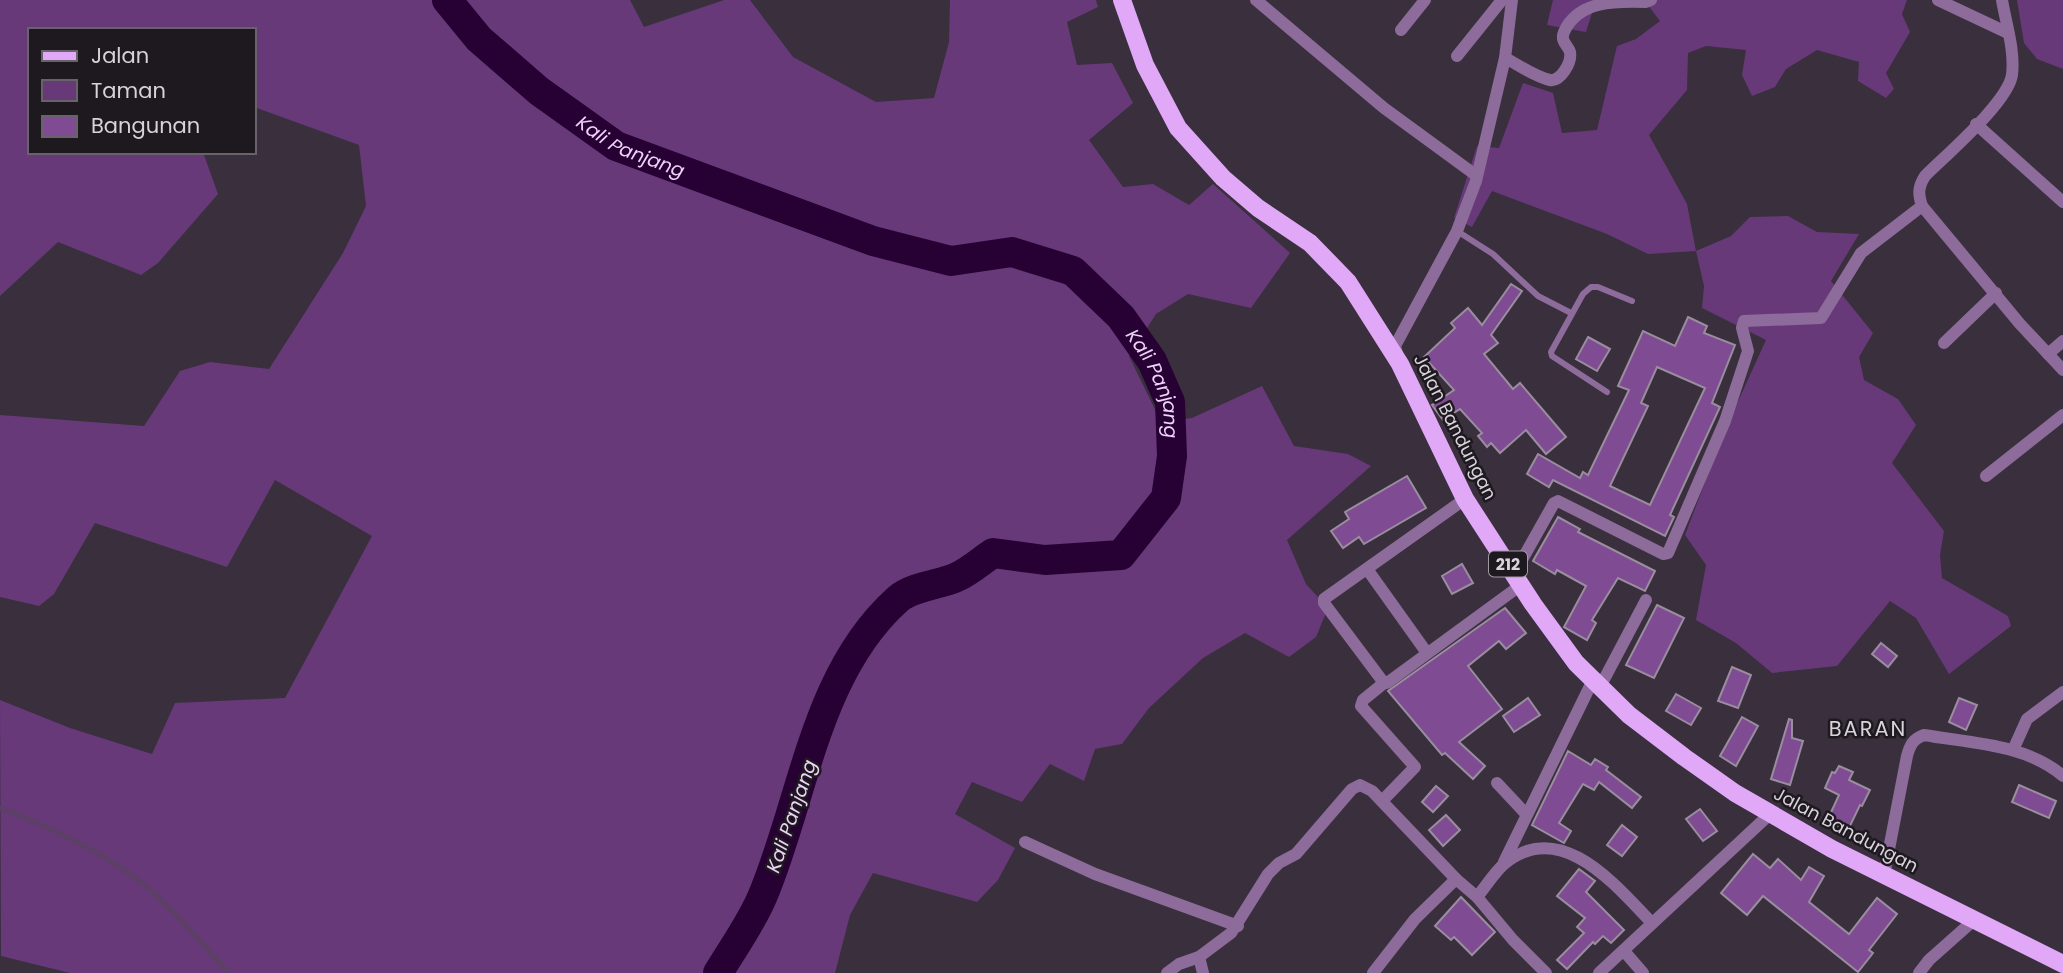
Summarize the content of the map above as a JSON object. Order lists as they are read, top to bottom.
{
  "streets": {
    "main road": ["Jalan Bandungan", "212"]
  },
  "districts": ["BARAN"],
  "water": ["Kali Panjang"],
  "legend": ["Jalan", "Taman", "Bangunan"]
}
